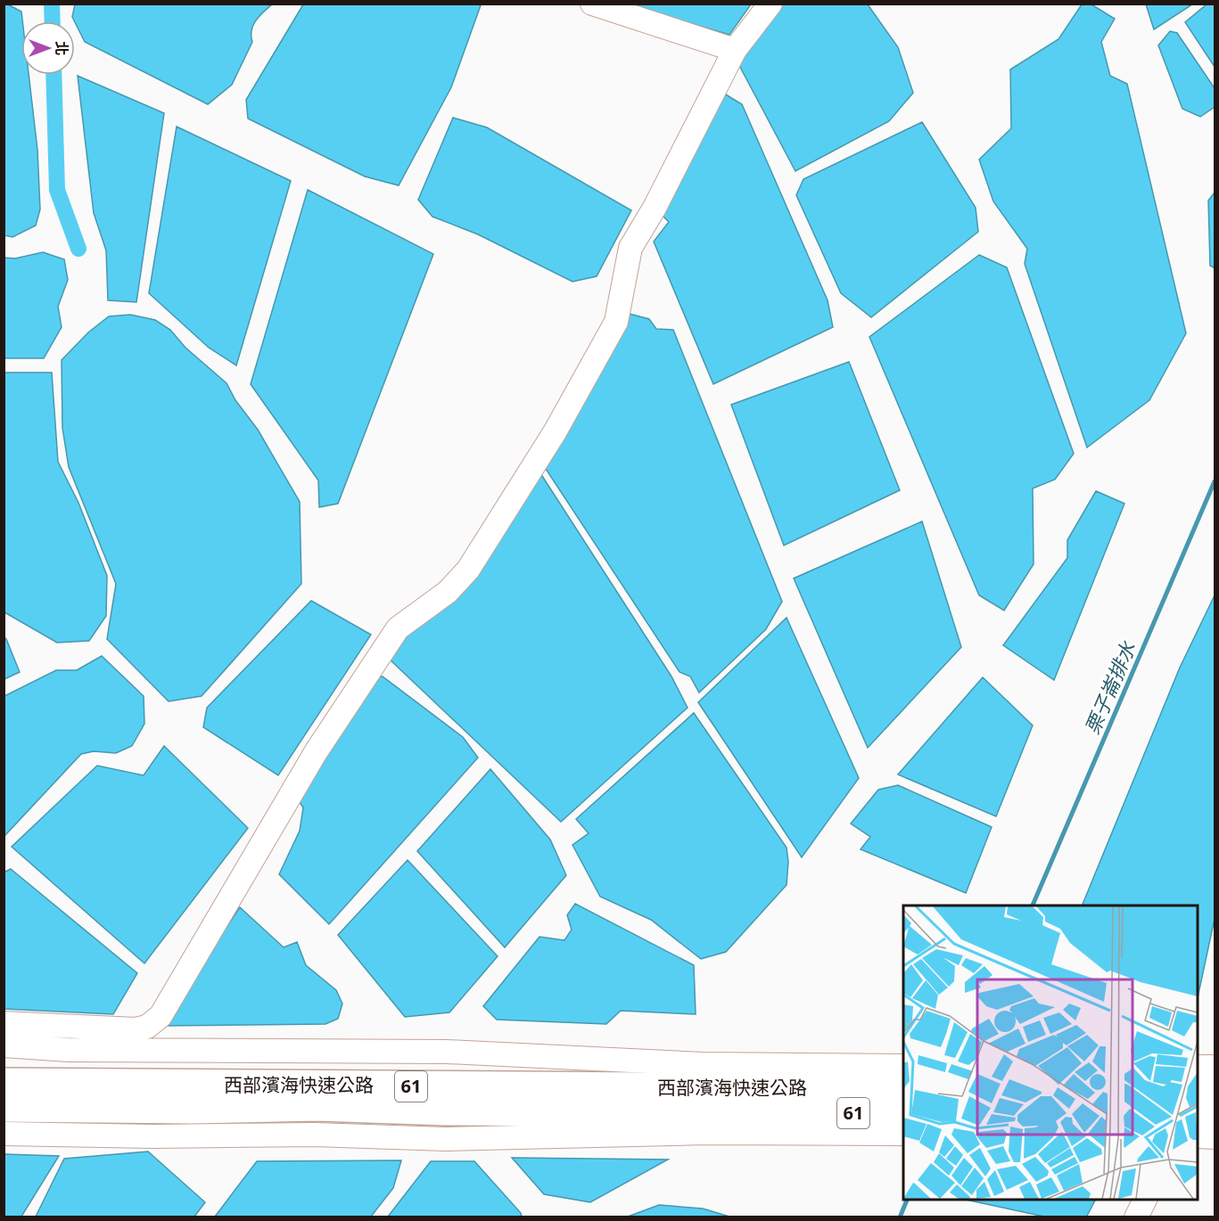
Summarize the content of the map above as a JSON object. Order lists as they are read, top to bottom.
{
  "streets": {
    "highway": ["西部濱海快速公路", "61"]
  },
  "crossings": [
    ["西部濱海快速公路", "61"]
  ],
  "water": ["栗子崙排水"],
  "north": "right"
}
